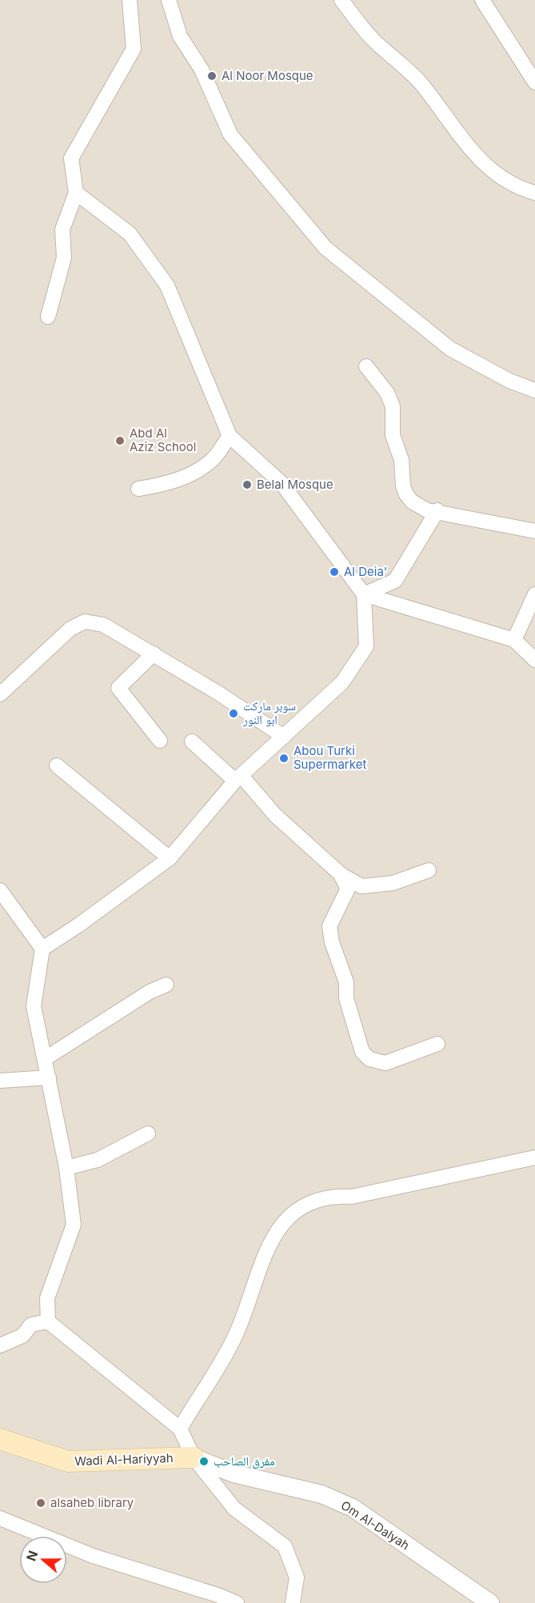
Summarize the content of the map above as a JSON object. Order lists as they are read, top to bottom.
{
  "streets": {
    "main road": ["Wadi Al-Hariyyah"],
    "street": ["Om Al-Dalyah"]
  },
  "crossings": [
    ["Wadi Al-Hariyyah", "Om Al-Dalyah"]
  ],
  "places": [
    "Al Noor Mosque",
    "Abd Al Aziz School",
    "Belal Mosque",
    "Al Deia'",
    "سوبر ماركت ابو النور",
    "Abou Turki Supermarket",
    "مفرق الصاحب",
    "alsaheb library"
  ],
  "north": "left"
}
